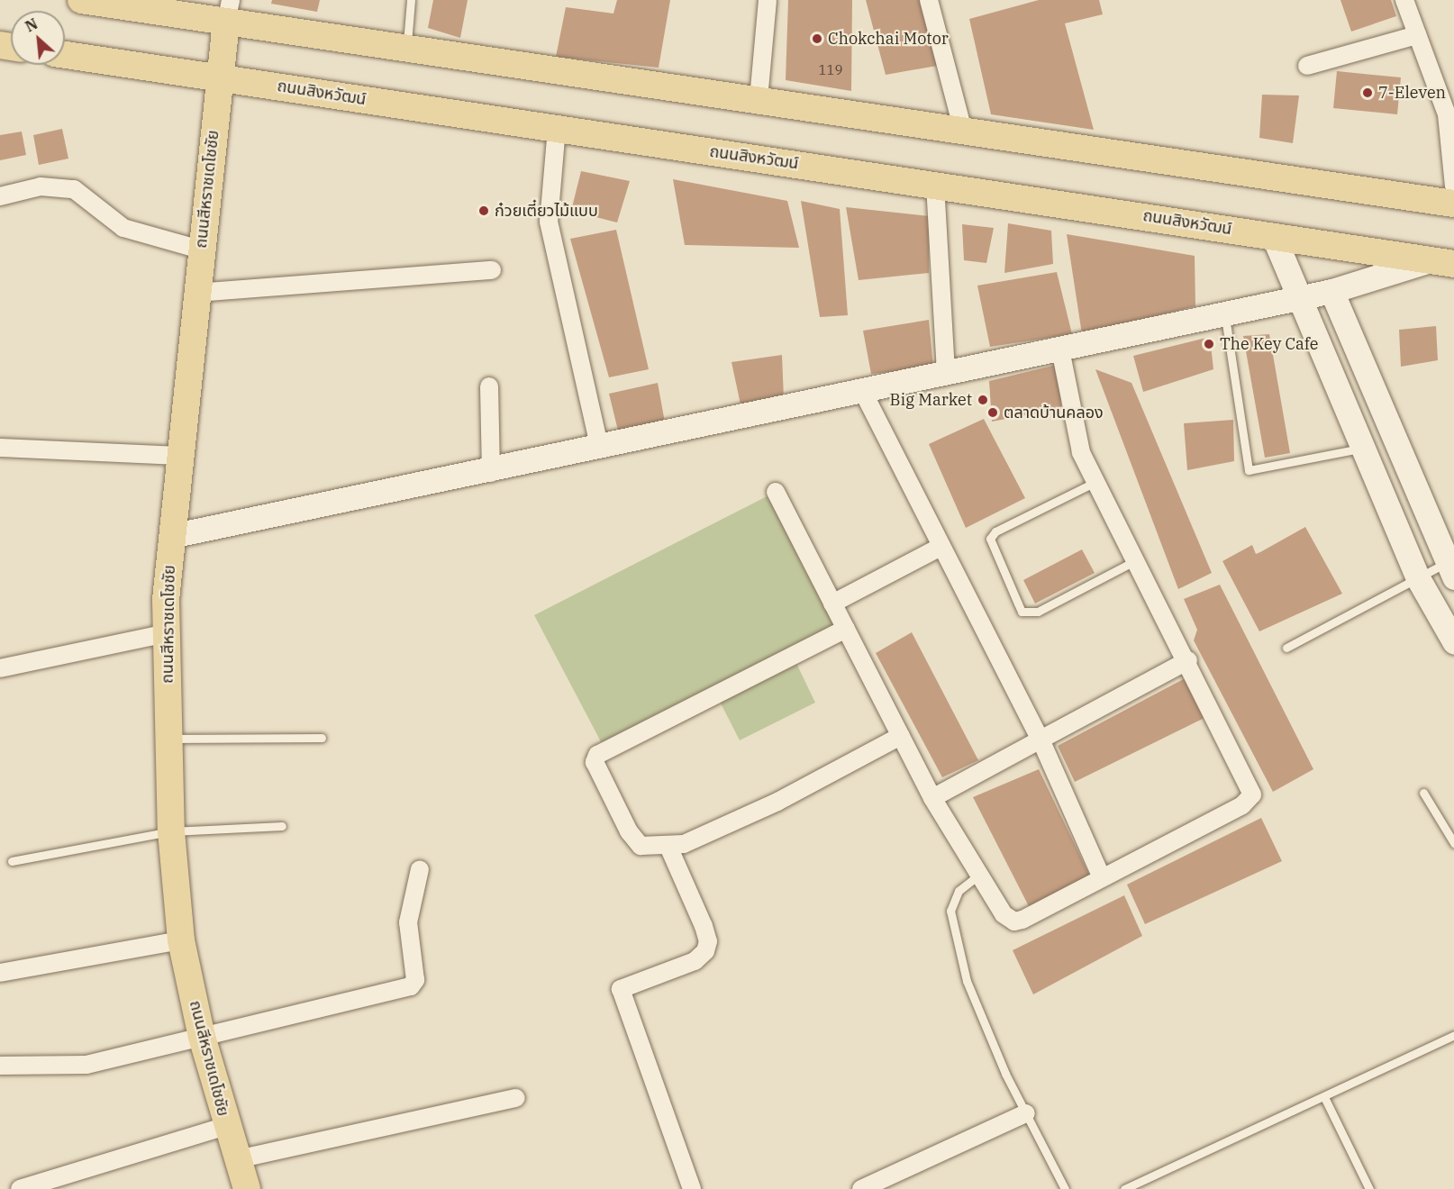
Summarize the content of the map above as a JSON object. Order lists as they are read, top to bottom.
{
  "streets": {
    "main road": ["ถนนสิงหวัฒน์", "ถนนสีหราชเดโชชัย"]
  },
  "crossings": [
    ["ถนนสิงหวัฒน์", "ถนนสีหราชเดโชชัย"]
  ],
  "places": [
    "Chokchai Motor",
    "7-Eleven",
    "ก๋วยเตี๋ยวไม้แบบ",
    "The Key Cafe",
    "Big Market",
    "ตลาดบ้านคลอง"
  ],
  "house_numbers": ["119"],
  "north": "top left"
}
